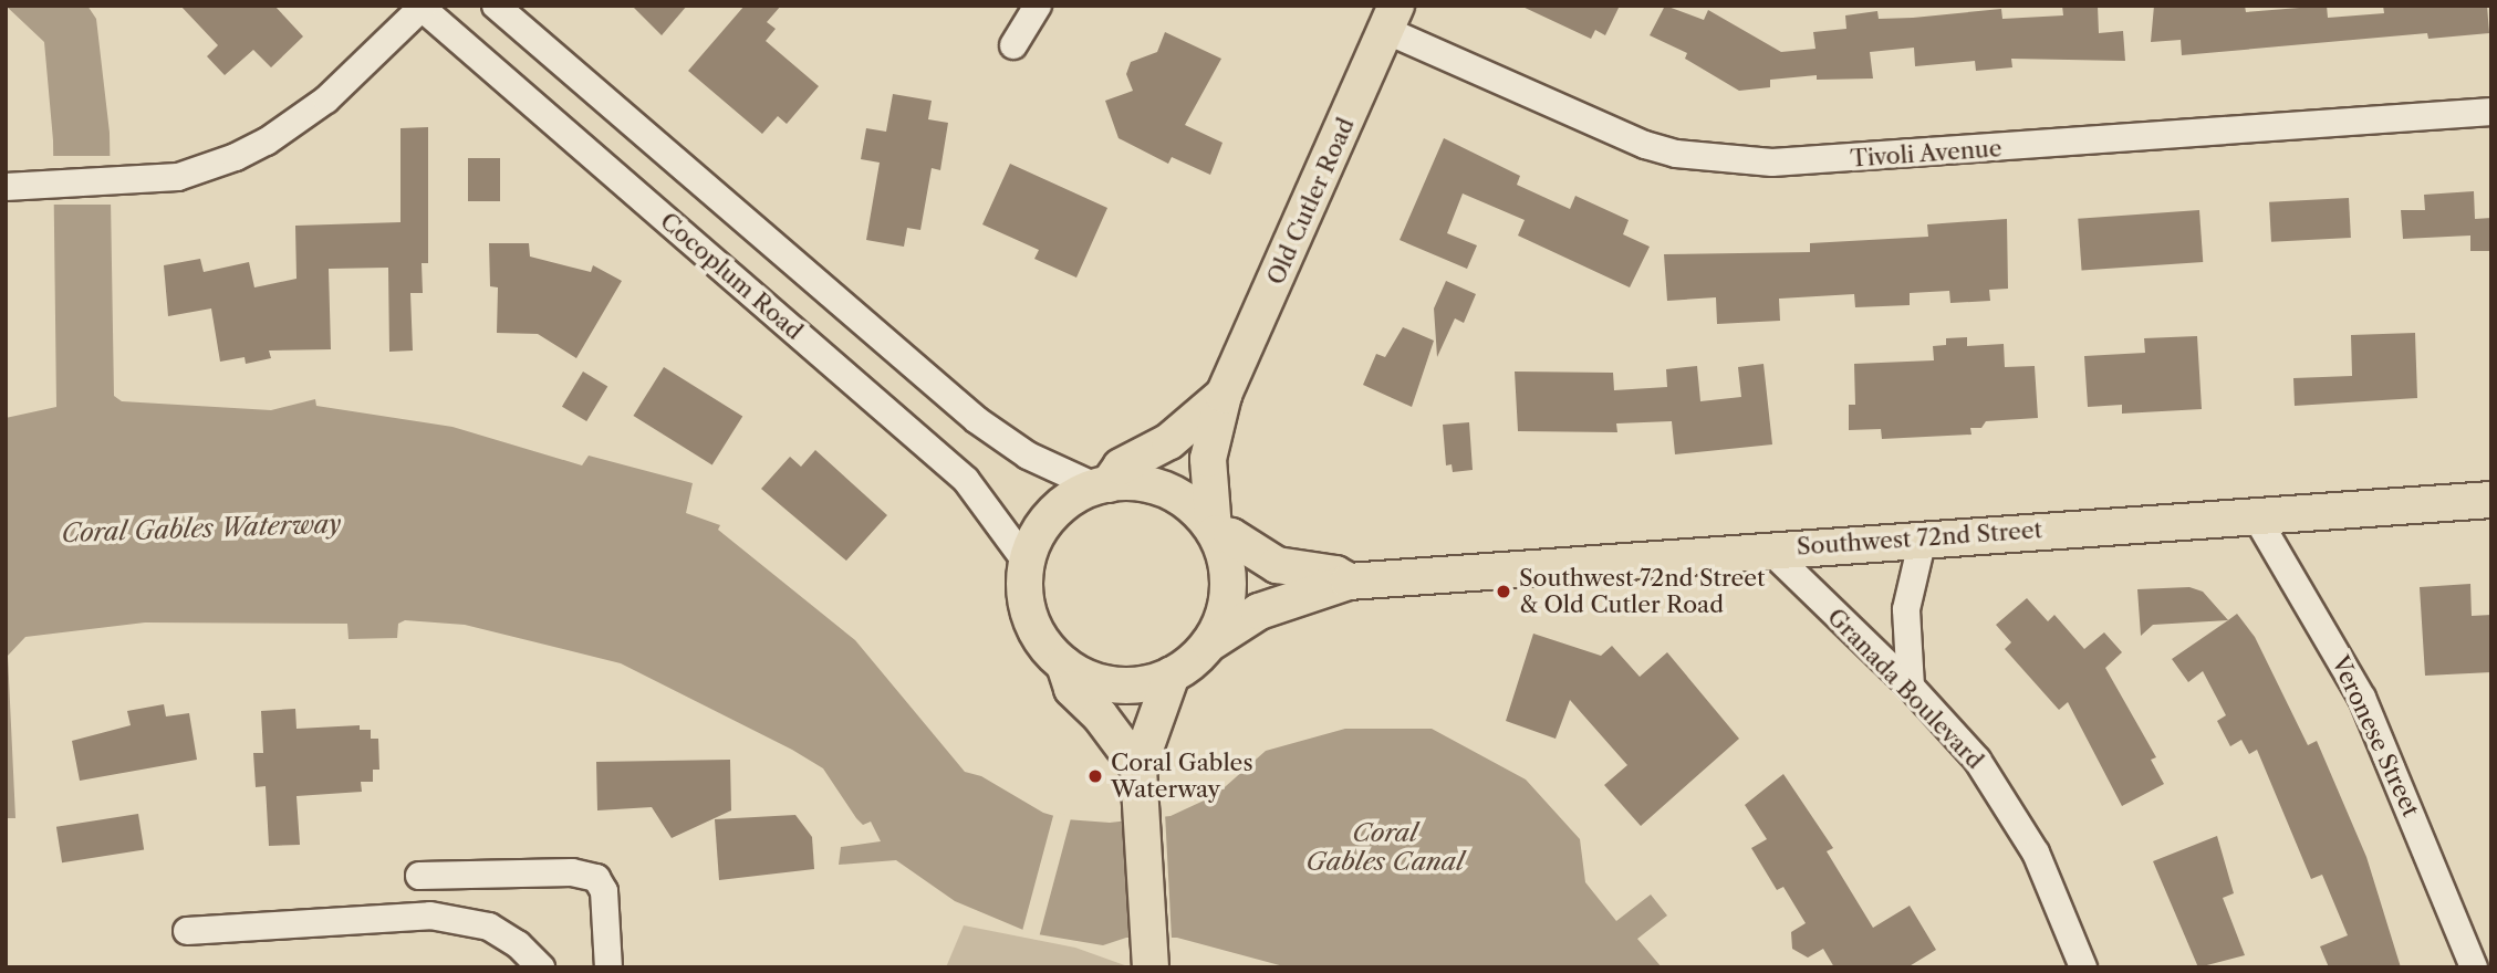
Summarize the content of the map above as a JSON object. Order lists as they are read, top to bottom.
{
  "streets": {
    "main road": ["Old Cutler Road", "Southwest 72nd Street"],
    "street": [
      "Tivoli Avenue",
      "Cocoplum Road",
      "Granada Boulevard",
      "Veronese Street"
    ]
  },
  "crossings": [
    ["Tivoli Avenue", "Old Cutler Road"],
    ["Old Cutler Road", "Cocoplum Road"],
    ["Old Cutler Road", "Southwest 72nd Street"],
    ["Cocoplum Road", "Southwest 72nd Street"],
    ["Southwest 72nd Street", "Granada Boulevard"],
    ["Southwest 72nd Street", "Veronese Street"]
  ],
  "water": ["Coral Gables Waterway", "Coral Gables Canal"],
  "places": ["Southwest 72nd Street & Old Cutler Road", "Coral Gables Waterway"]
}
